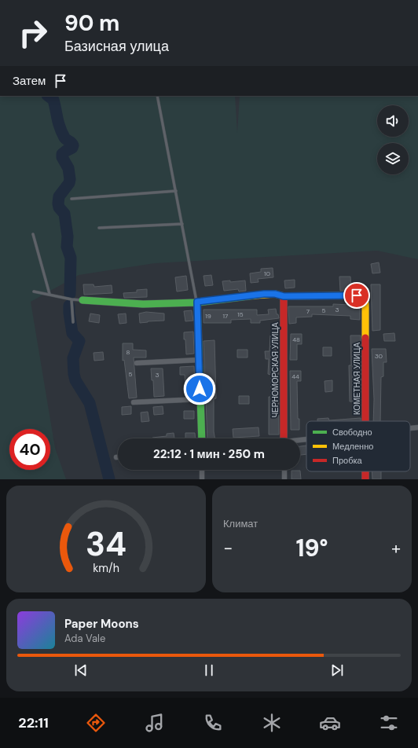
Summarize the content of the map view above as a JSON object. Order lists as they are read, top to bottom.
{
  "streets": {
    "street": ["ЧЕРНОМОРСКАЯ УЛИЦА", "КОМЕТНАЯ УЛИЦА"]
  },
  "crossings": [
    ["ЧЕРНОМОРСКАЯ УЛИЦА", "КОМЕТНАЯ УЛИЦА"]
  ],
  "house_numbers": [
    "10",
    "3",
    "5",
    "7",
    "15",
    "19",
    "17",
    "48",
    "8",
    "30",
    "5",
    "3",
    "44"
  ],
  "legend": ["Свободно", "Медленно", "Пробка"],
  "page": {
    "turn": ["90 m", "Базисная улица"],
    "then": "Затем",
    "limit": "40",
    "trip": "22:12 · 1 мин · 250 m",
    "tile": "Климат",
    "heat": ["−", "19°", "+"],
    "song": ["Paper Moons", "Ada Vale"],
    "tabs": "22:11",
    "gauge": ["34", "km/h"]
  }
}
